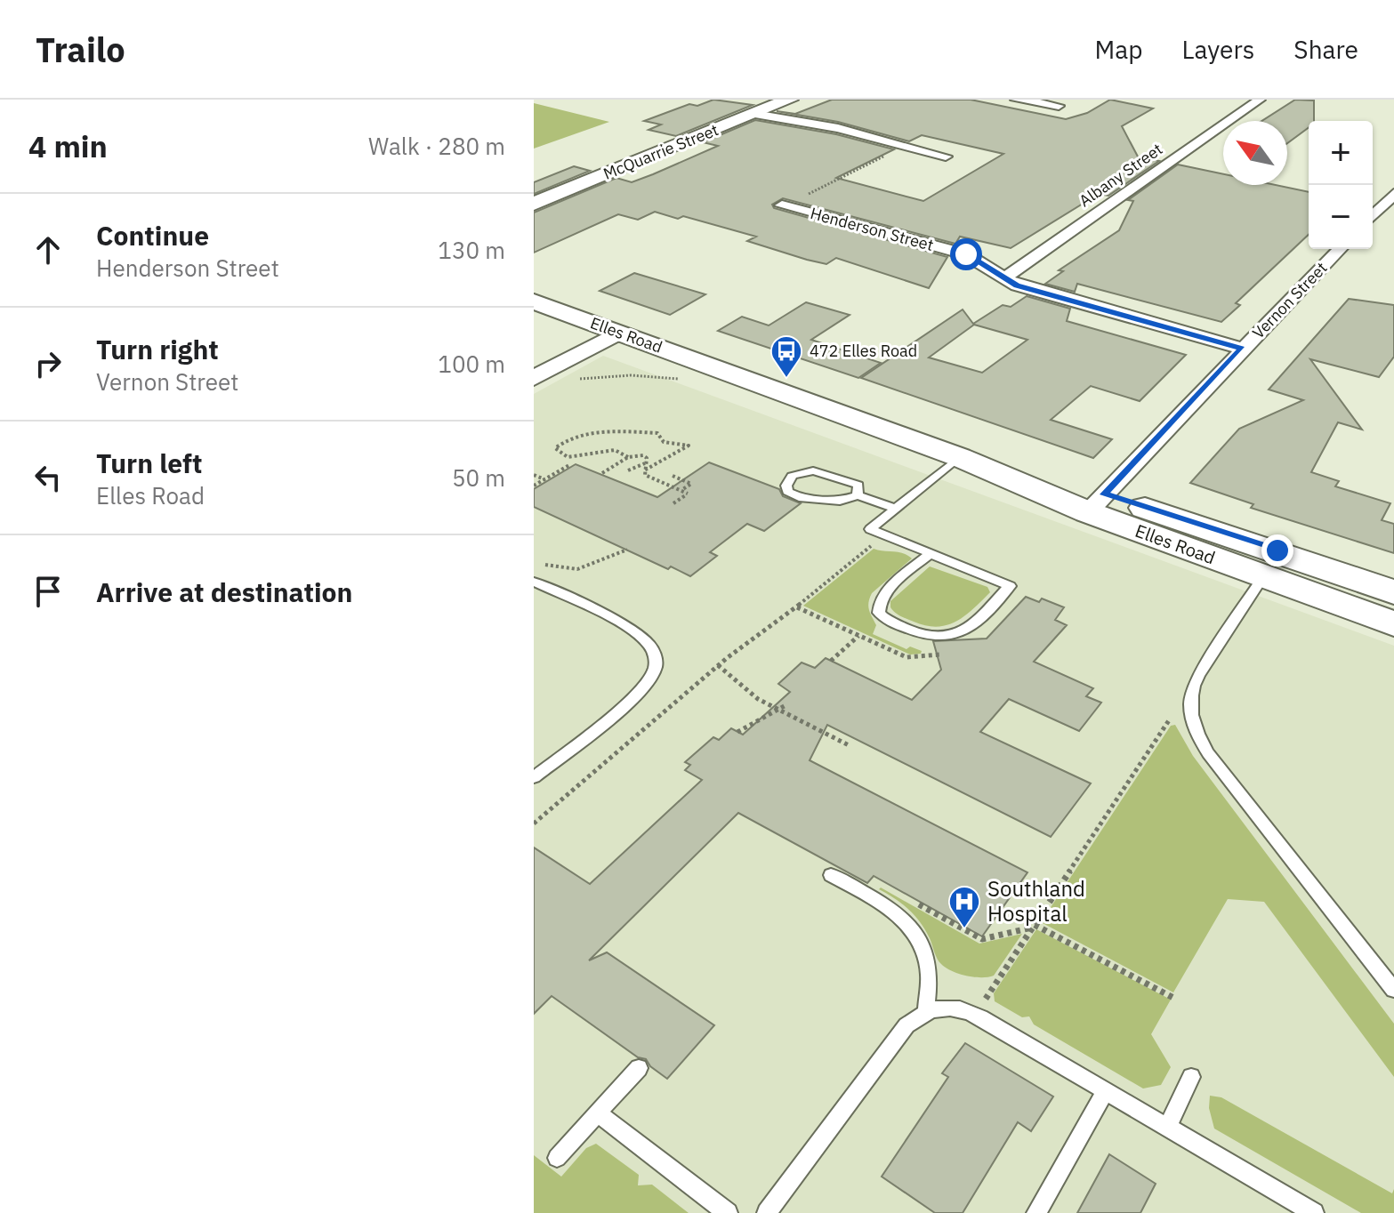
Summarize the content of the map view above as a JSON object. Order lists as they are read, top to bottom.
{
  "streets": {
    "main road": ["McQuarrie Street", "Elles Road"],
    "street": ["Albany Street", "Henderson Street", "Vernon Street"]
  },
  "crossings": [
    ["Albany Street", "Henderson Street"],
    ["Henderson Street", "Vernon Street"],
    ["Vernon Street", "Elles Road"]
  ],
  "places": {
    "bus stop": ["472 Elles Road"],
    "hospital": ["Southland Hospital"]
  },
  "north": "top left",
  "page": {
    "header": "Trailo",
    "nav": ["Map", "Layers", "Share"],
    "heading": ["4 min", "Walk · 280 m"],
    "map_buttons": ["+", "−"],
    "list": [
      ["Continue", "Henderson Street", "130 m"],
      ["Turn right", "Vernon Street", "100 m"],
      ["Turn left", "Elles Road", "50 m"],
      "Arrive at destination"
    ]
  }
}
